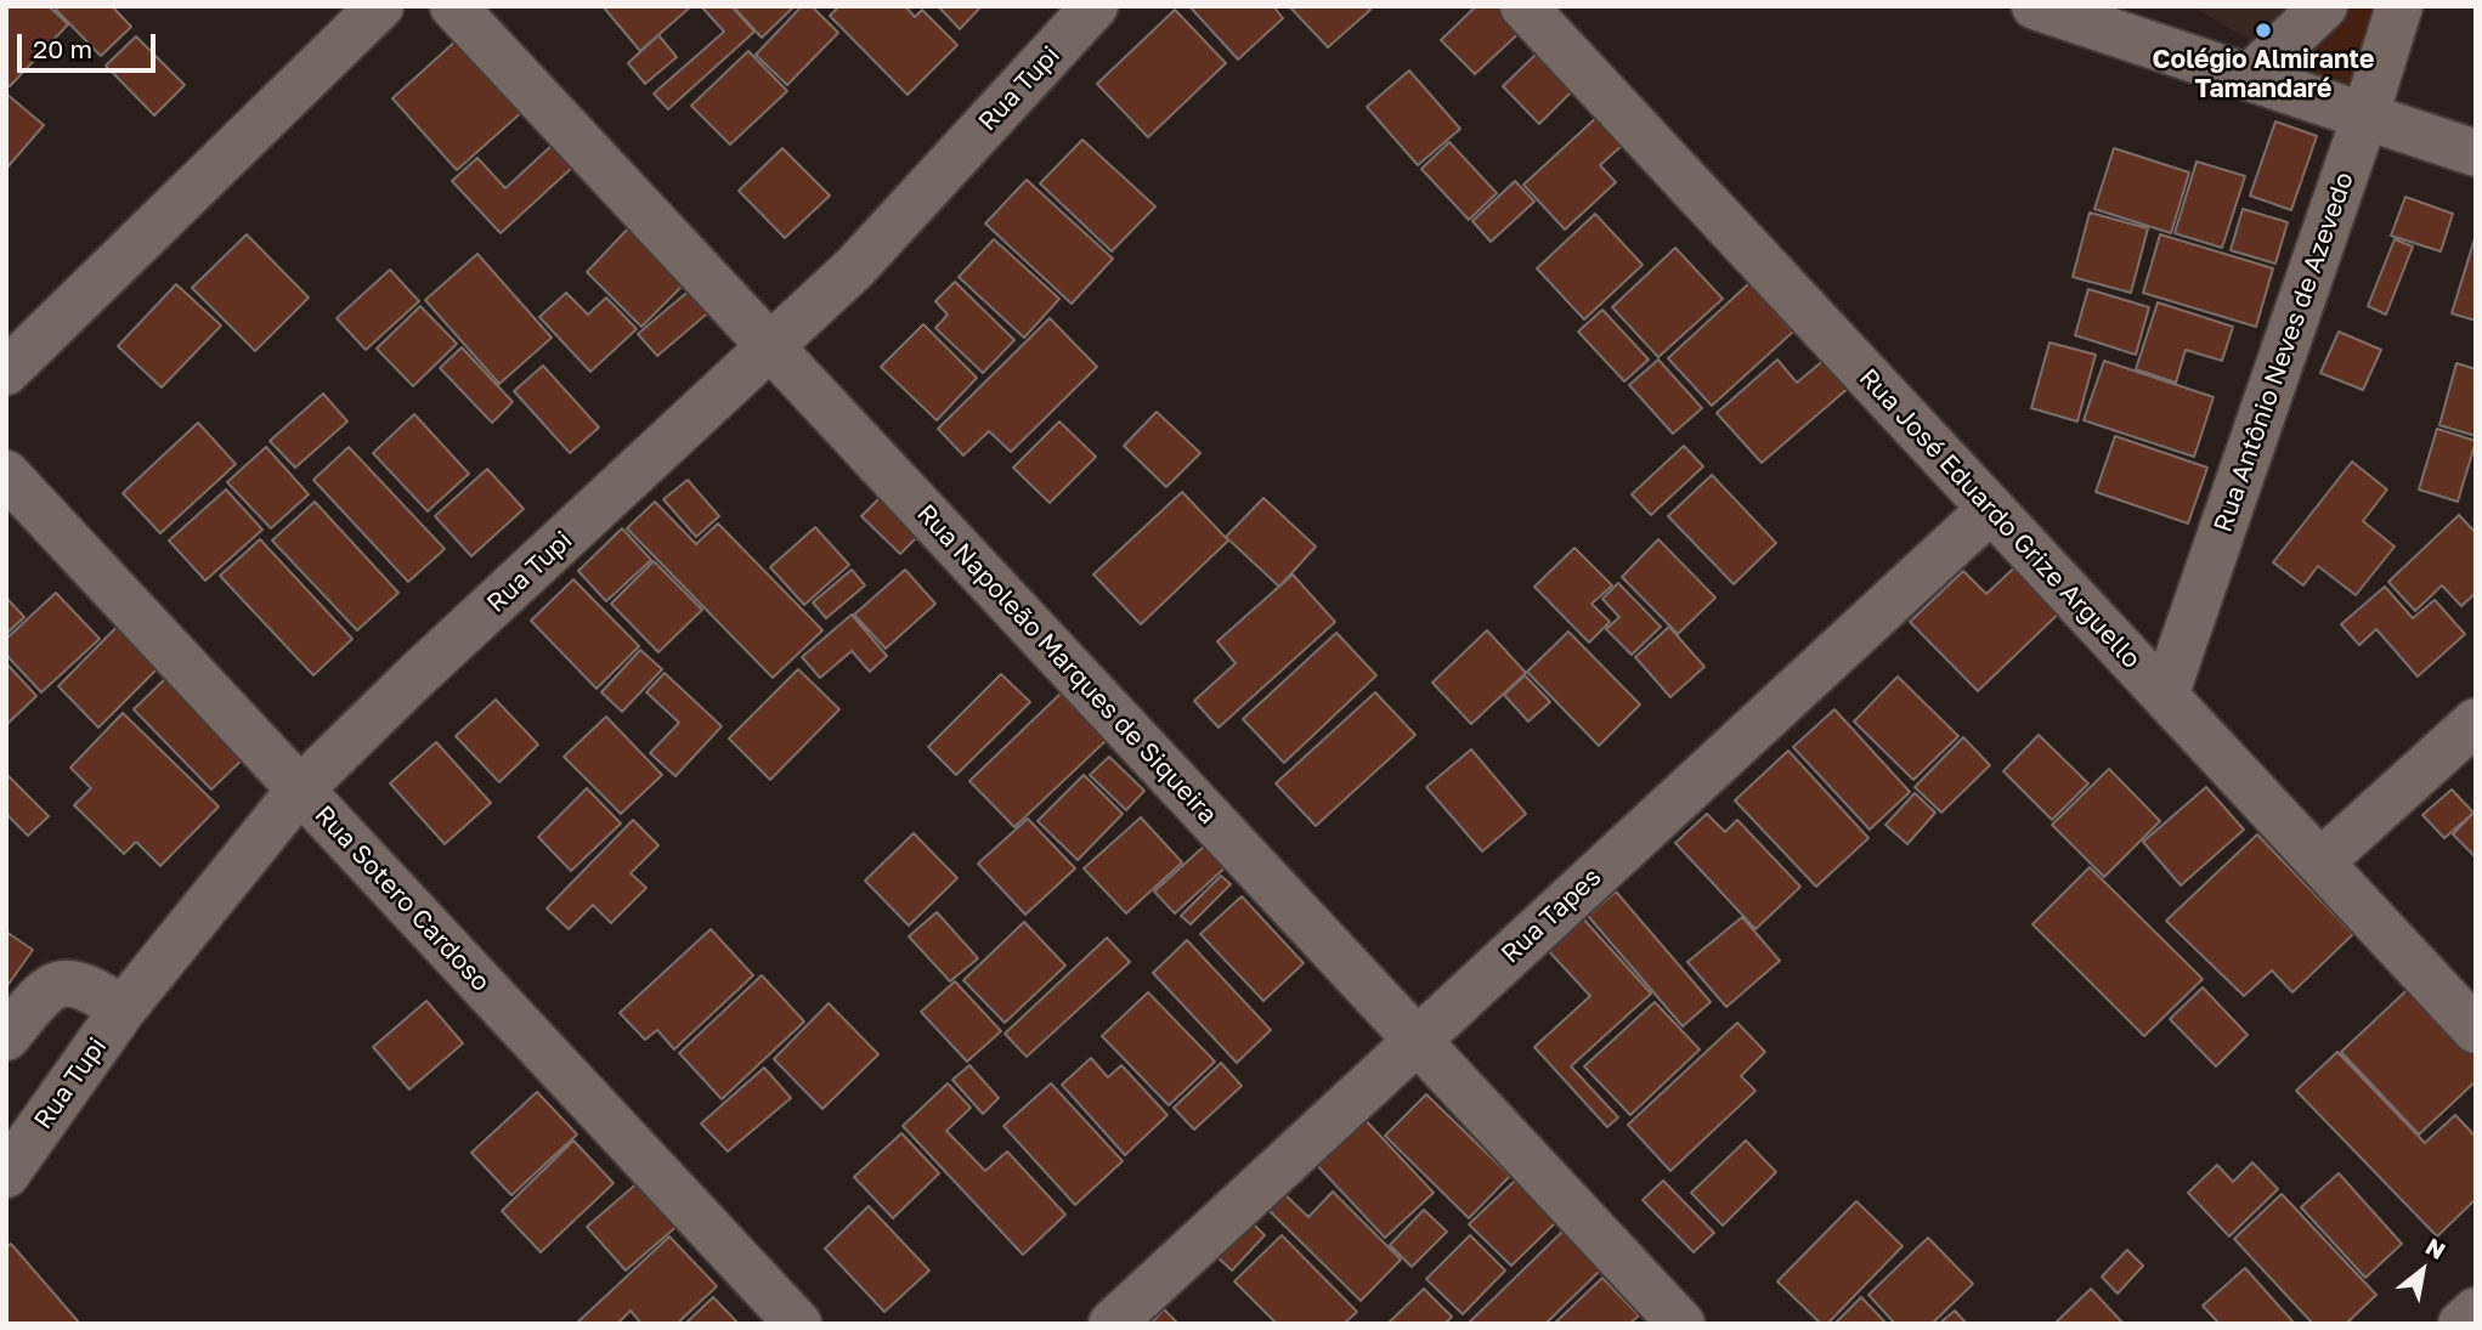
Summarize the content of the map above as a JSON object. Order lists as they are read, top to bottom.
{
  "streets": {
    "street": [
      "Rua Tupi",
      "Rua Antônio Neves de Azevedo",
      "Rua José Eduardo Grize Arguello",
      "Rua Napoleão Marques de Siqueira",
      "Rua Sotero Cardoso",
      "Rua Tapes"
    ]
  },
  "crossings": [
    ["Rua Tupi", "Rua Napoleão Marques de Siqueira"],
    ["Rua Tupi", "Rua Sotero Cardoso"],
    ["Rua Antônio Neves de Azevedo", "Rua José Eduardo Grize Arguello"],
    ["Rua José Eduardo Grize Arguello", "Rua Tapes"],
    ["Rua Napoleão Marques de Siqueira", "Rua Tapes"]
  ],
  "places": ["Colégio Almirante Tamandaré"],
  "scale_bar": "20 m",
  "north": "top right"
}
